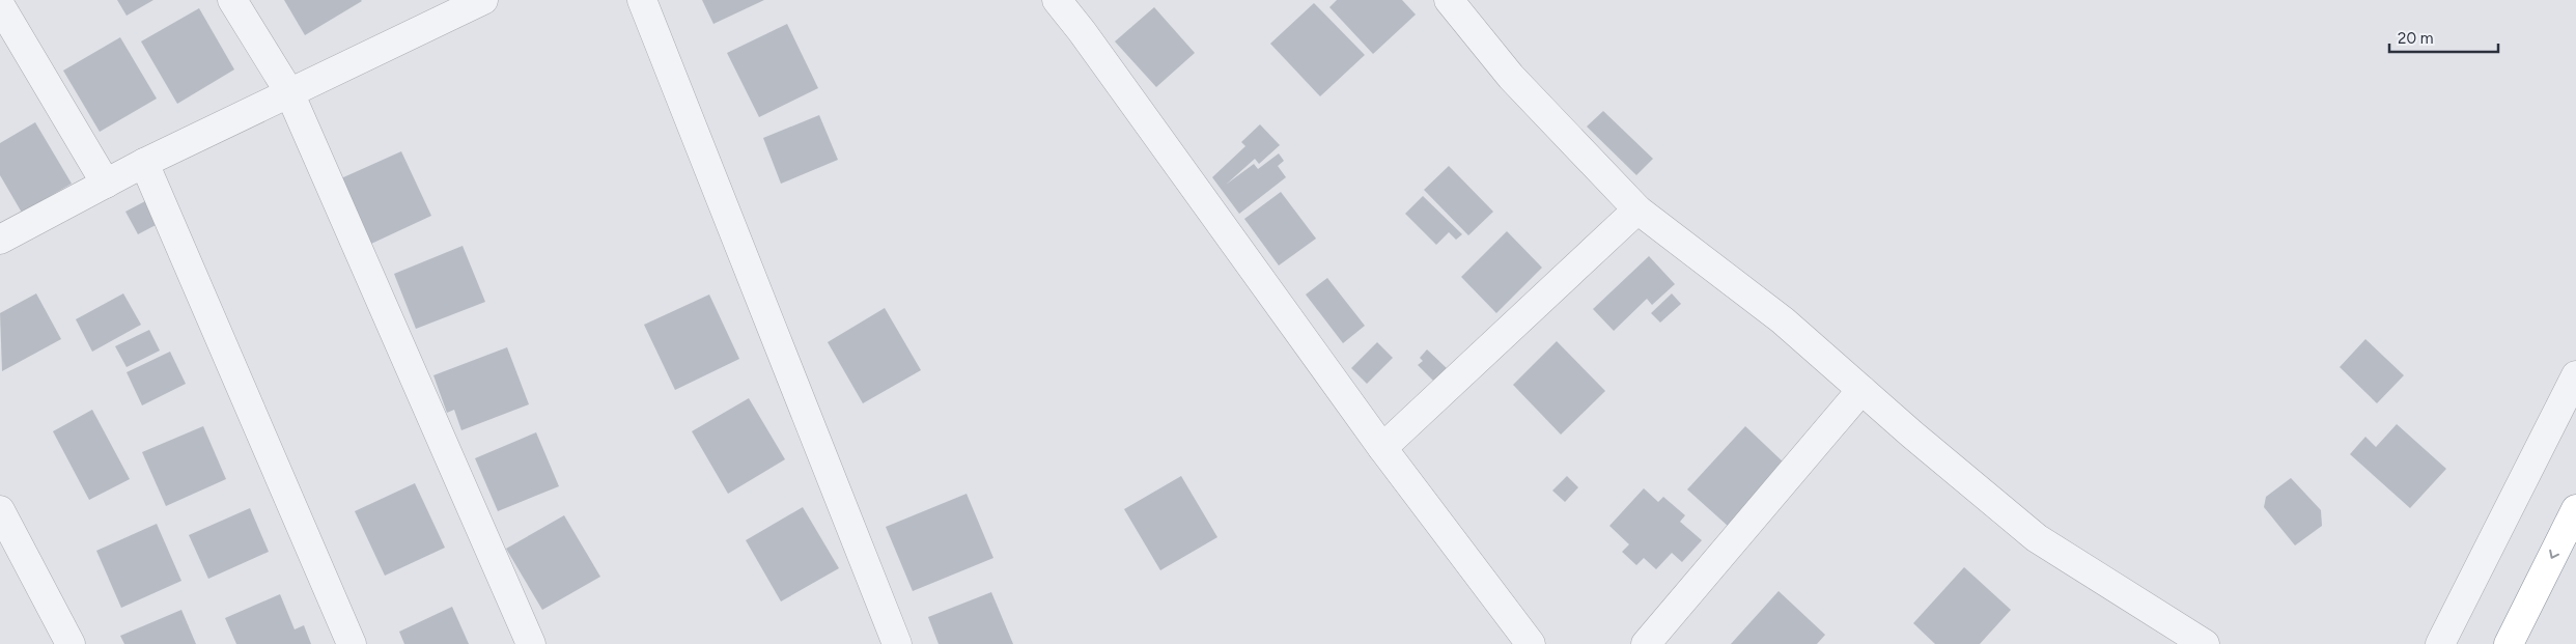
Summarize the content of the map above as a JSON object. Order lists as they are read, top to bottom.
{
  "scale_bar": "20 m"
}
